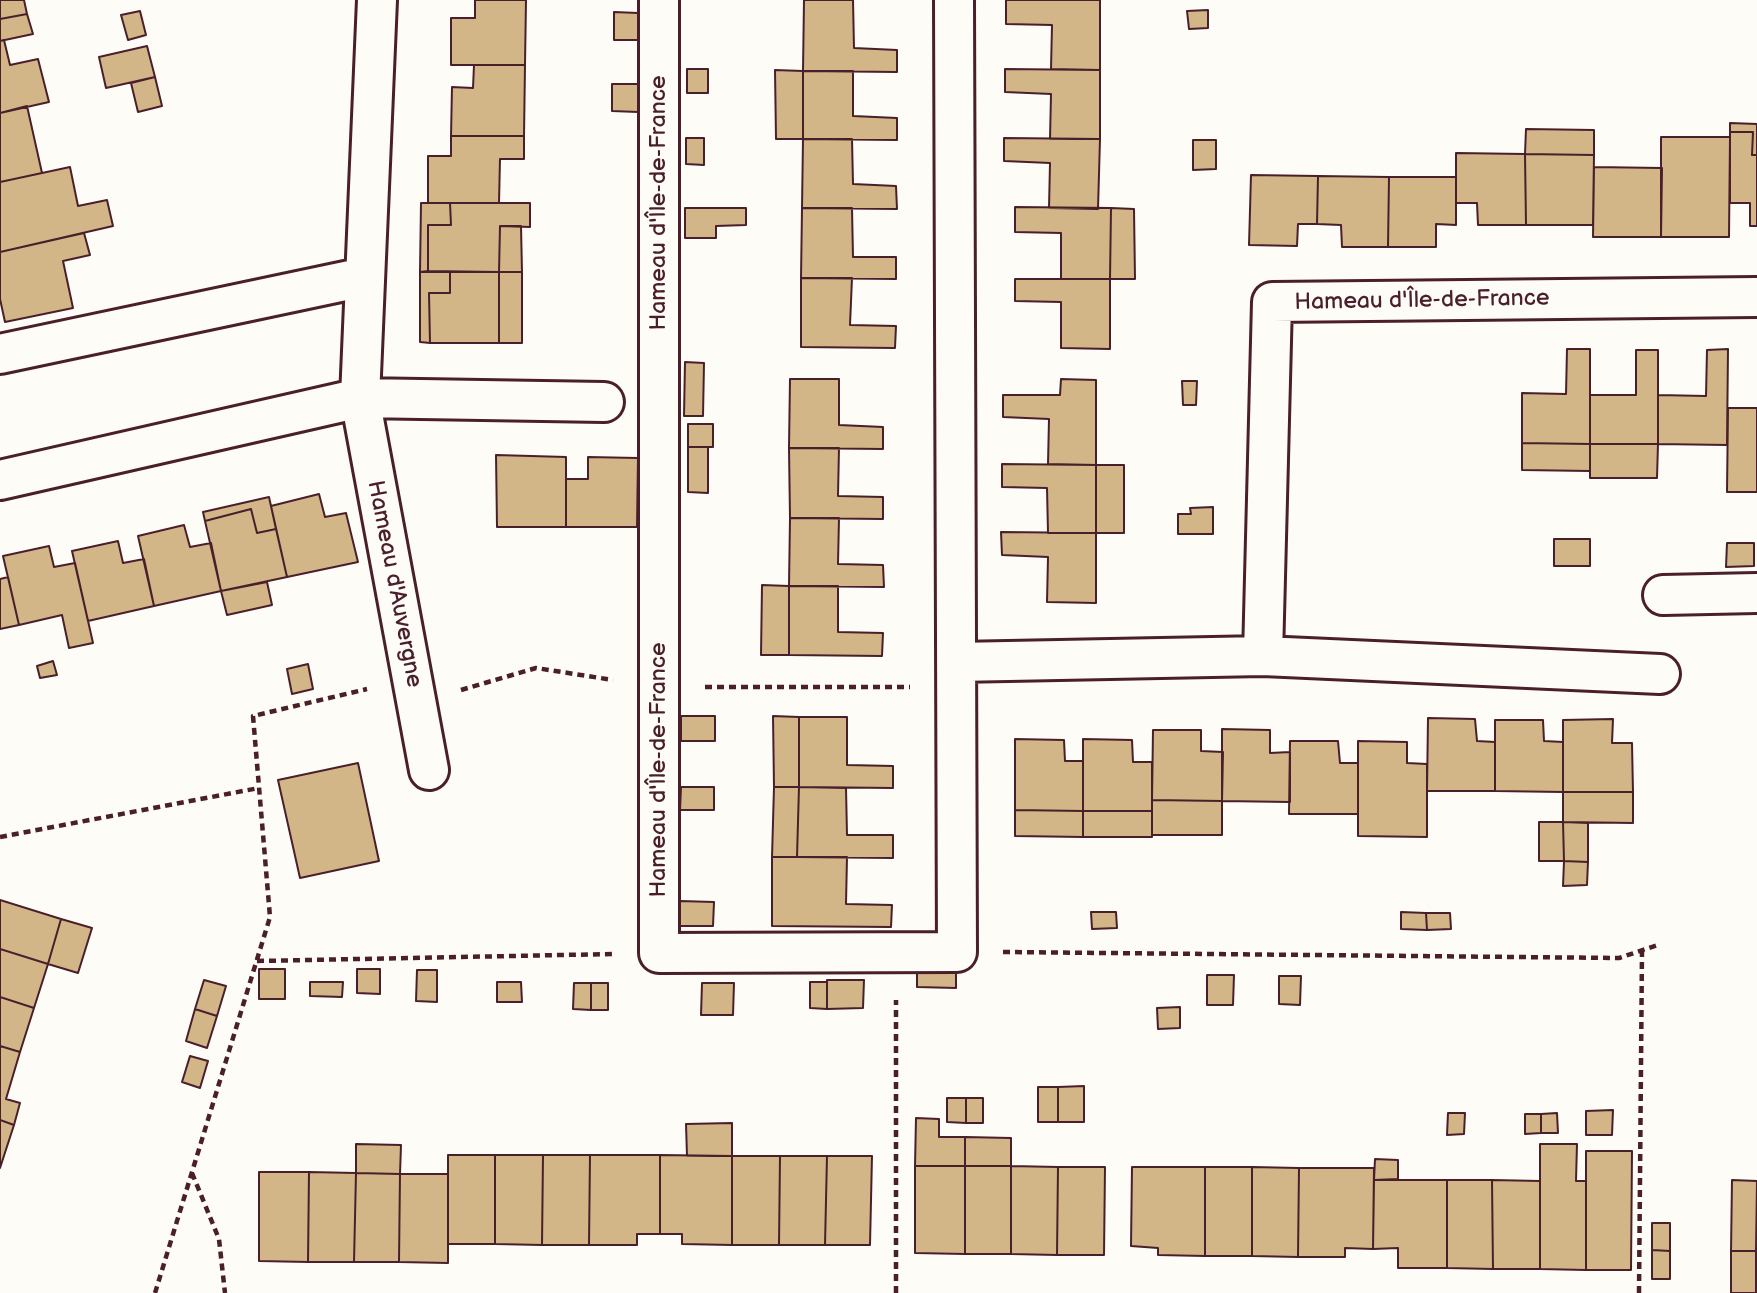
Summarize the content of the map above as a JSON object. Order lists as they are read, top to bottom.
{
  "streets": {
    "street": ["Hameau d'Île-de-France", "Hameau d'Auvergne"]
  }
}
